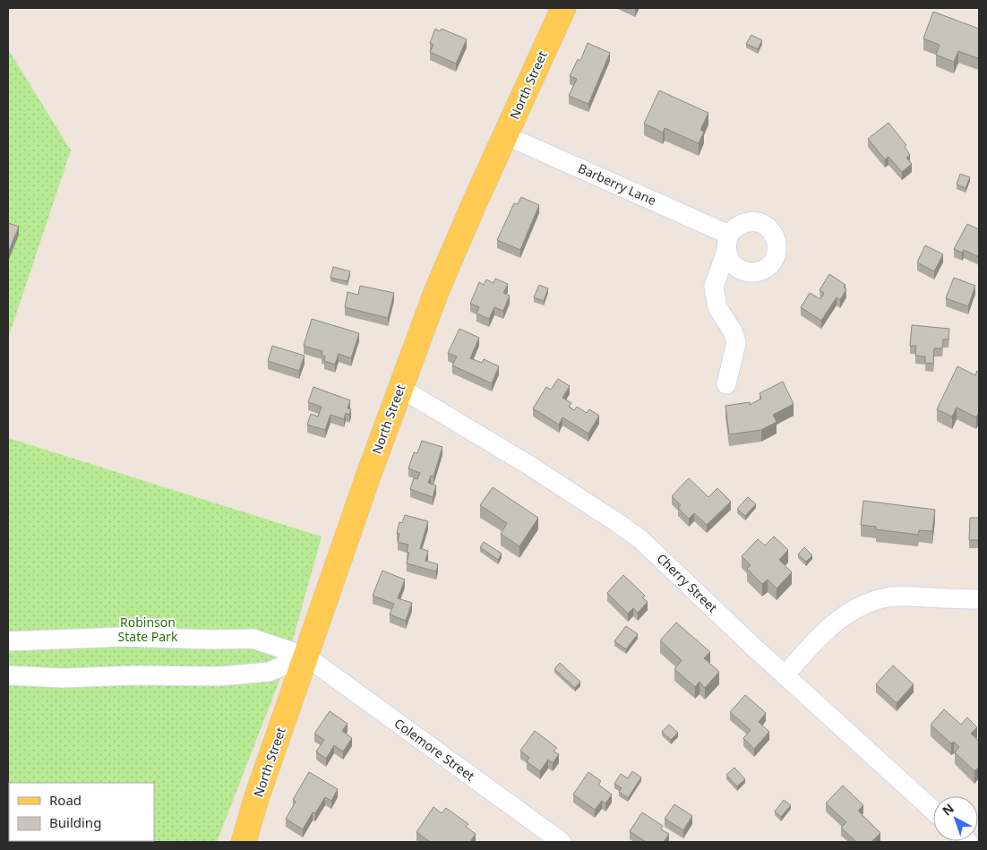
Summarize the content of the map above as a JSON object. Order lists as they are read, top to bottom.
{
  "streets": {
    "main road": ["North Street"],
    "street": ["Barberry Lane", "Cherry Street", "Colemore Street"]
  },
  "crossings": [
    ["North Street", "Barberry Lane"],
    ["North Street", "Cherry Street"],
    ["North Street", "Colemore Street"]
  ],
  "parks": ["Robinson State Park"],
  "legend": ["Road", "Building"],
  "north": "top left"
}
